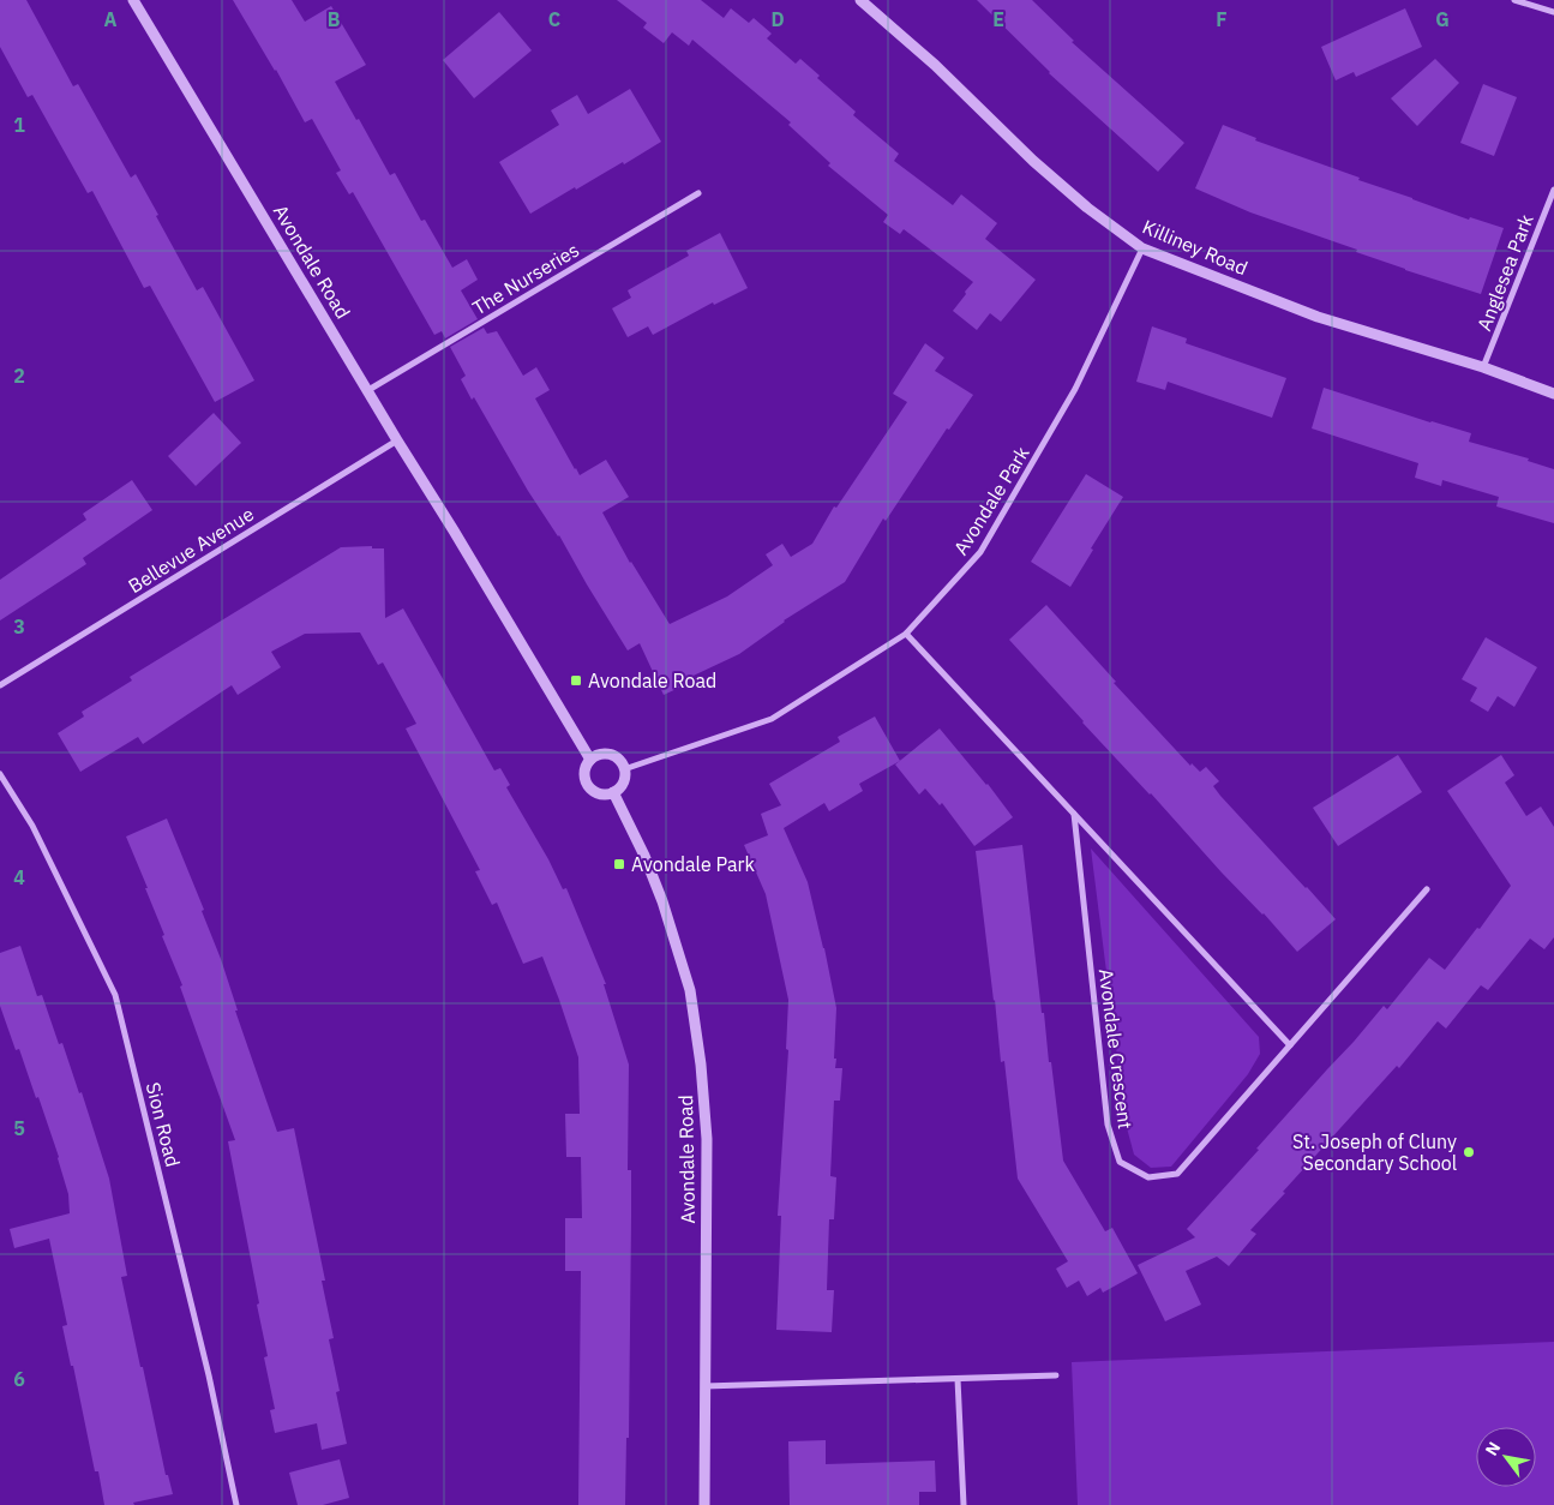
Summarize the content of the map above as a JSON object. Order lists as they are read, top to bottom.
{
  "streets": {
    "street": [
      "Killiney Road",
      "Avondale Road",
      "Anglesea Park",
      "The Nurseries",
      "Avondale Park",
      "Bellevue Avenue",
      "Avondale Crescent",
      "Sion Road"
    ]
  },
  "crossings": [
    ["Killiney Road", "Anglesea Park"],
    ["Killiney Road", "Avondale Park"],
    ["Avondale Road", "The Nurseries"],
    ["Avondale Road", "Avondale Park"],
    ["Avondale Road", "Bellevue Avenue"]
  ],
  "places": {
    "transit": ["Avondale Road", "Avondale Park"],
    "other": ["St. Joseph of Cluny Secondary School"]
  },
  "north": "top left",
  "grid": {
    "columns": [
      "A",
      "B",
      "C",
      "D",
      "E",
      "F",
      "G"
    ],
    "rows": [
      "1",
      "2",
      "3",
      "4",
      "5",
      "6"
    ]
  }
}
